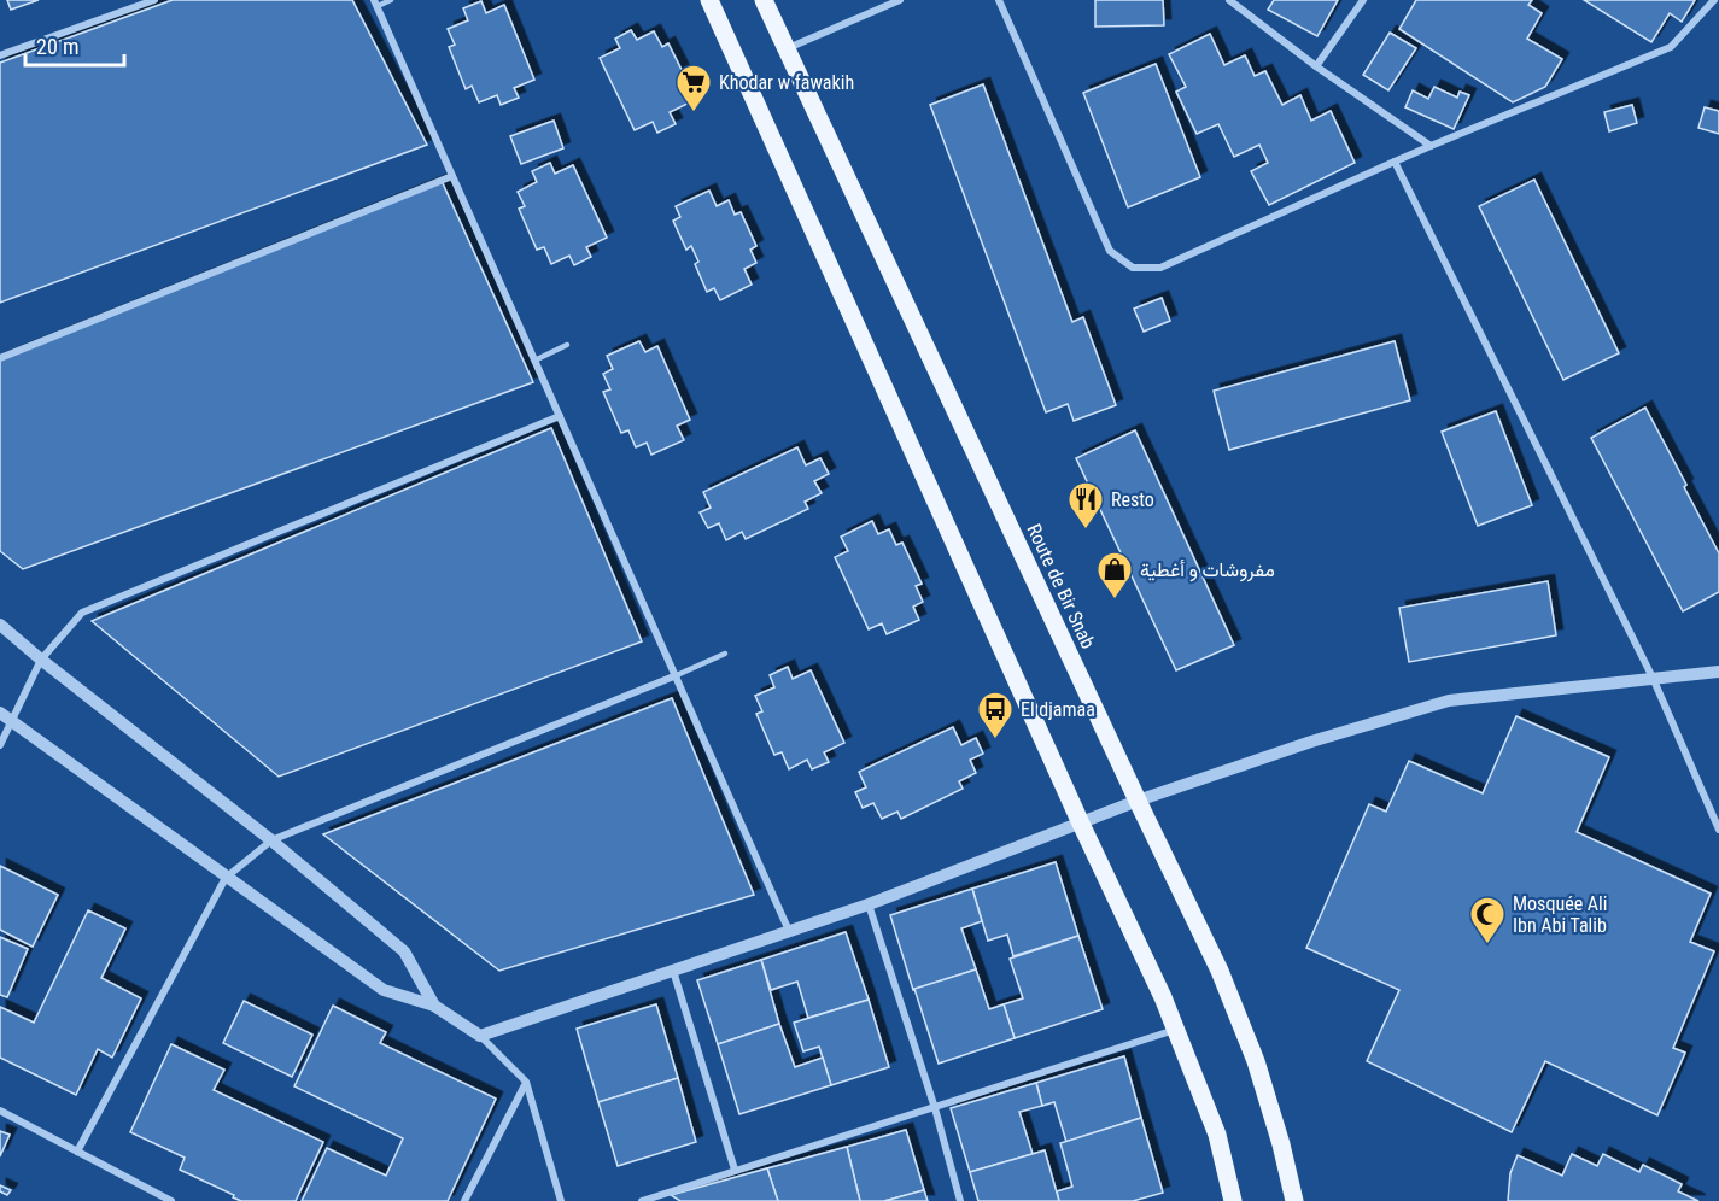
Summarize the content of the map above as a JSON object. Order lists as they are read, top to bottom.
{
  "streets": {
    "main road": ["Route de Bir Snab"]
  },
  "places": {
    "supermarket": ["Khodar w fawakih"],
    "restaurant": ["Resto"],
    "shop": ["مفروشات و أغطية"],
    "bus stop": ["El djamaa"],
    "mosque": ["Mosquée Ali Ibn Abi Talib"]
  },
  "scale_bar": "20 m"
}
